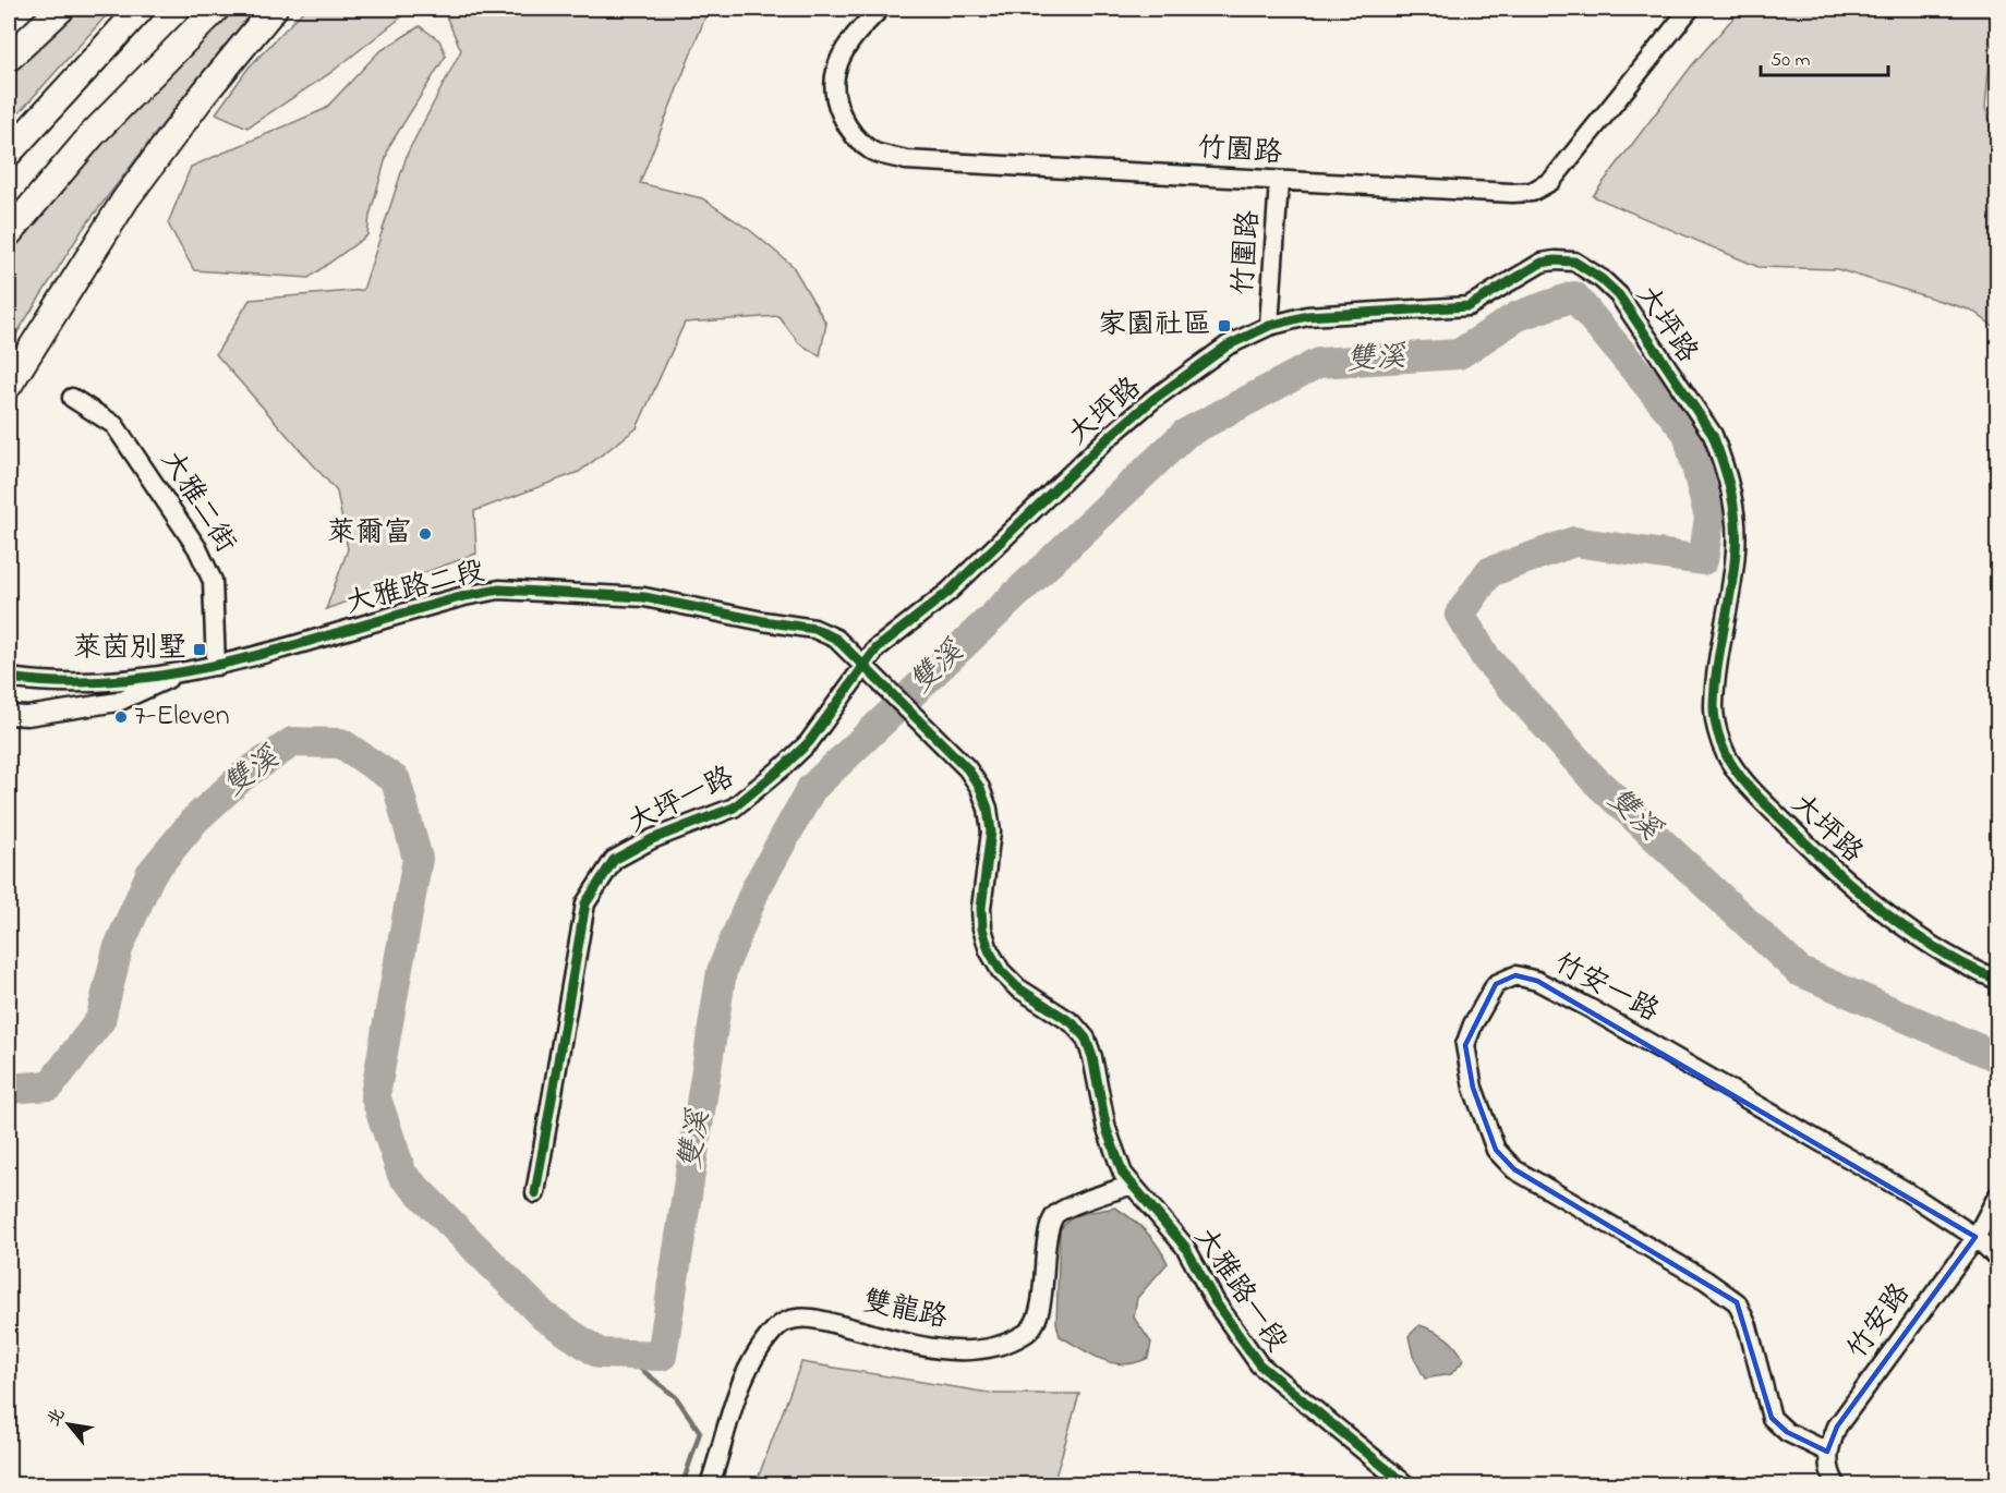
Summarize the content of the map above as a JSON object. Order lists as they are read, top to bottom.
{
  "streets": {
    "street": [
      "竹園路",
      "竹圍路",
      "大坪路",
      "大雅二街",
      "大雅路二段",
      "大坪一路",
      "竹安一路",
      "大雅路一段",
      "雙龍路",
      "竹安路"
    ]
  },
  "crossings": [
    ["竹園路", "竹圍路"],
    ["竹圍路", "大坪路"],
    ["大坪路", "大雅路二段"],
    ["大坪路", "大坪一路"],
    ["大坪路", "大雅路一段"],
    ["大雅二街", "大雅路二段"],
    ["大雅路二段", "大坪一路"],
    ["大雅路二段", "大雅路一段"],
    ["大坪一路", "大雅路一段"],
    ["竹安一路", "竹安路"],
    ["大雅路一段", "雙龍路"]
  ],
  "water": ["雙溪"],
  "places": {
    "transit": ["家園社區", "萊茵別墅"],
    "other": ["萊爾富", "7-Eleven"]
  },
  "scale_bar": "50 m",
  "north": "top left"
}
